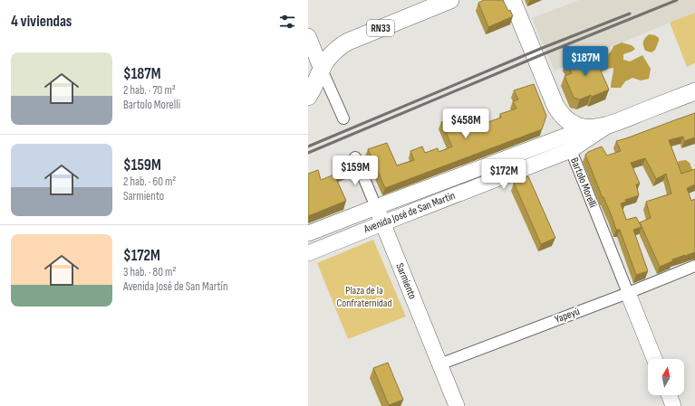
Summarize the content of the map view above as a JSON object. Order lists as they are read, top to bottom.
{
  "streets": {
    "main road": ["RN33", "Bartolo Morelli", "Avenida José de San Martín"],
    "street": ["Sarmiento", "Yapeyú"]
  },
  "crossings": [
    ["Bartolo Morelli", "Avenida José de San Martín"],
    ["Bartolo Morelli", "Yapeyú"],
    ["Avenida José de San Martín", "Sarmiento"],
    ["Sarmiento", "Yapeyú"]
  ],
  "parks": ["Plaza de la Confraternidad"],
  "north": "top",
  "page": {
    "heading": "4 viviendas",
    "list": [
      {
        "name": "$187M",
        "note": "2 hab. · 70 m² · Bartolo Morelli"
      },
      {
        "name": "$159M",
        "note": "2 hab. · 60 m² · Sarmiento"
      },
      {
        "name": "$172M",
        "note": "3 hab. · 80 m² · Avenida José de San Martín"
      }
    ],
    "price": [
      "$187M",
      "$458M",
      "$159M",
      "$172M"
    ]
  }
}
